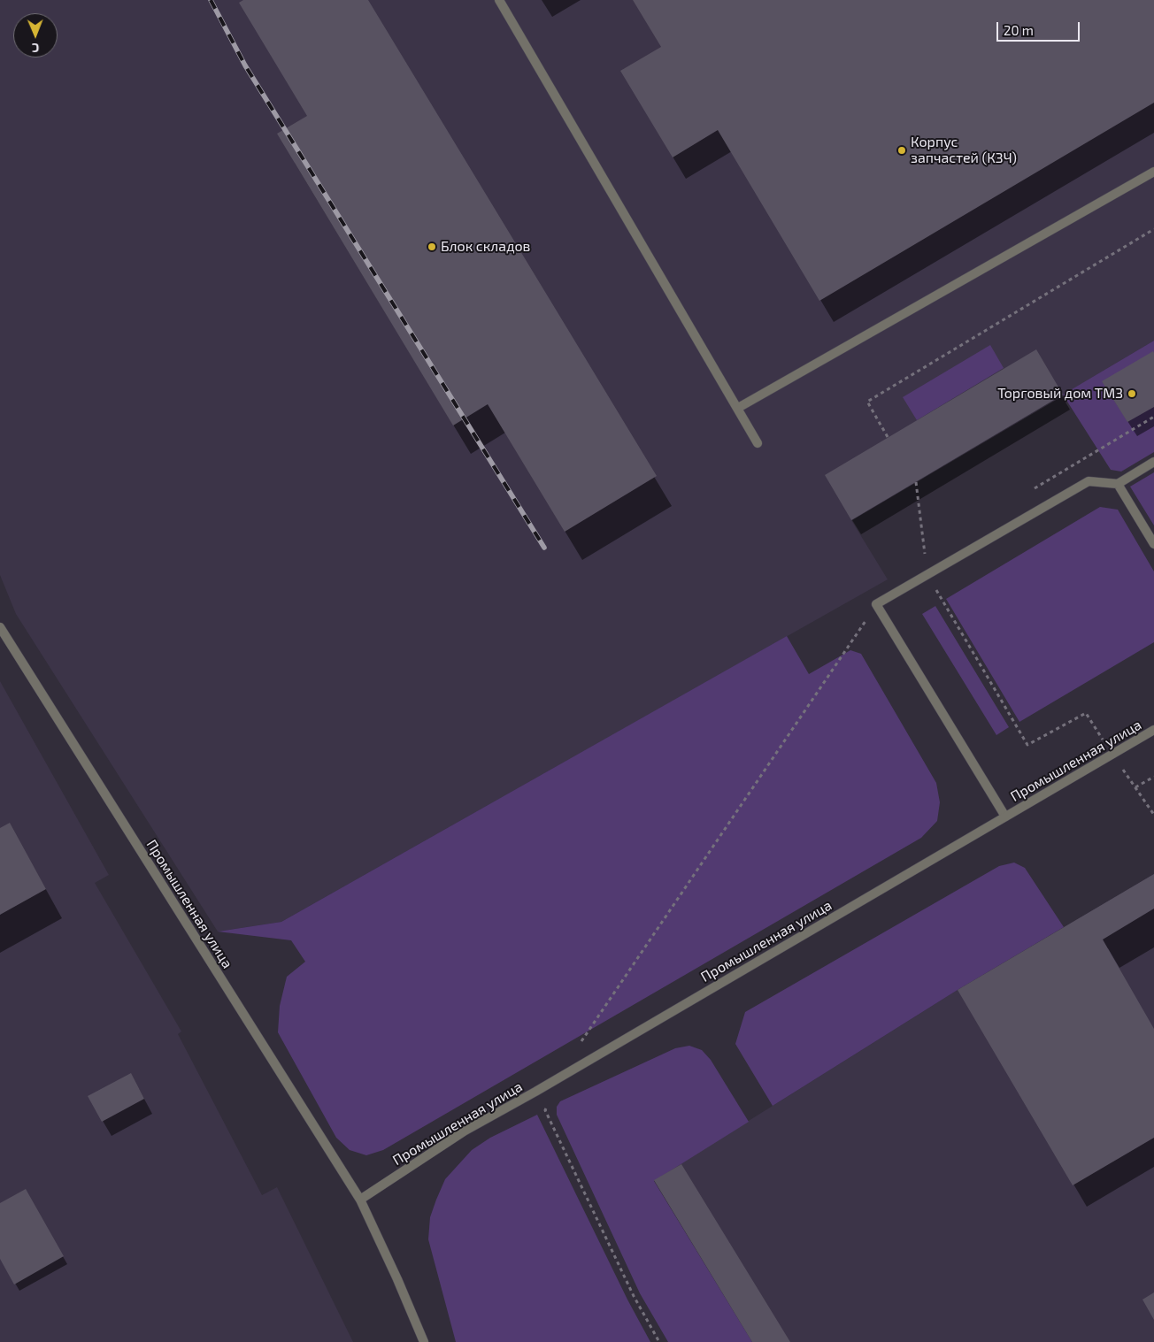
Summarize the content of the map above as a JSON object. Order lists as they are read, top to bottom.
{
  "streets": {
    "street": ["Промышленная улица"]
  },
  "places": ["Корпус запчастей (КЗЧ)", "Блок складов", "Торговый дом ТМЗ"],
  "scale_bar": "20 m",
  "north": "bottom"
}
